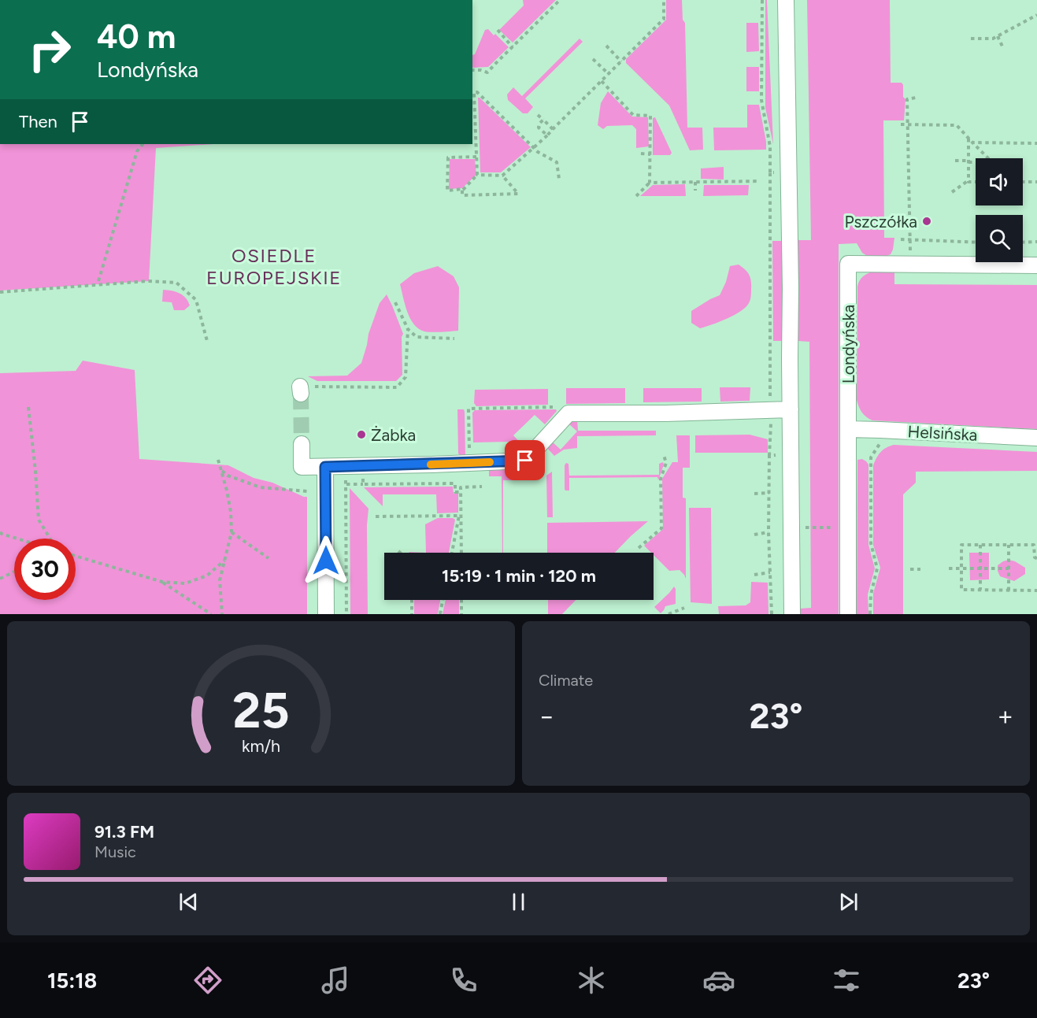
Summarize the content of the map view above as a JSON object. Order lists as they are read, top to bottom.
{
  "streets": {
    "street": ["Londyńska", "Helsińska"]
  },
  "crossings": [
    ["Londyńska", "Helsińska"]
  ],
  "districts": ["OSIEDLE EUROPEJSKIE"],
  "places": ["Pszczółka", "Żabka"],
  "page": {
    "turn": ["40 m", "Londyńska"],
    "then": "Then",
    "limit": "30",
    "trip": "15:19 · 1 min · 120 m",
    "tile": "Climate",
    "heat": ["−", "23°", "+"],
    "song": ["91.3 FM", "Music"],
    "tabs": ["15:18", "23°"],
    "gauge": ["25", "km/h"]
  }
}
